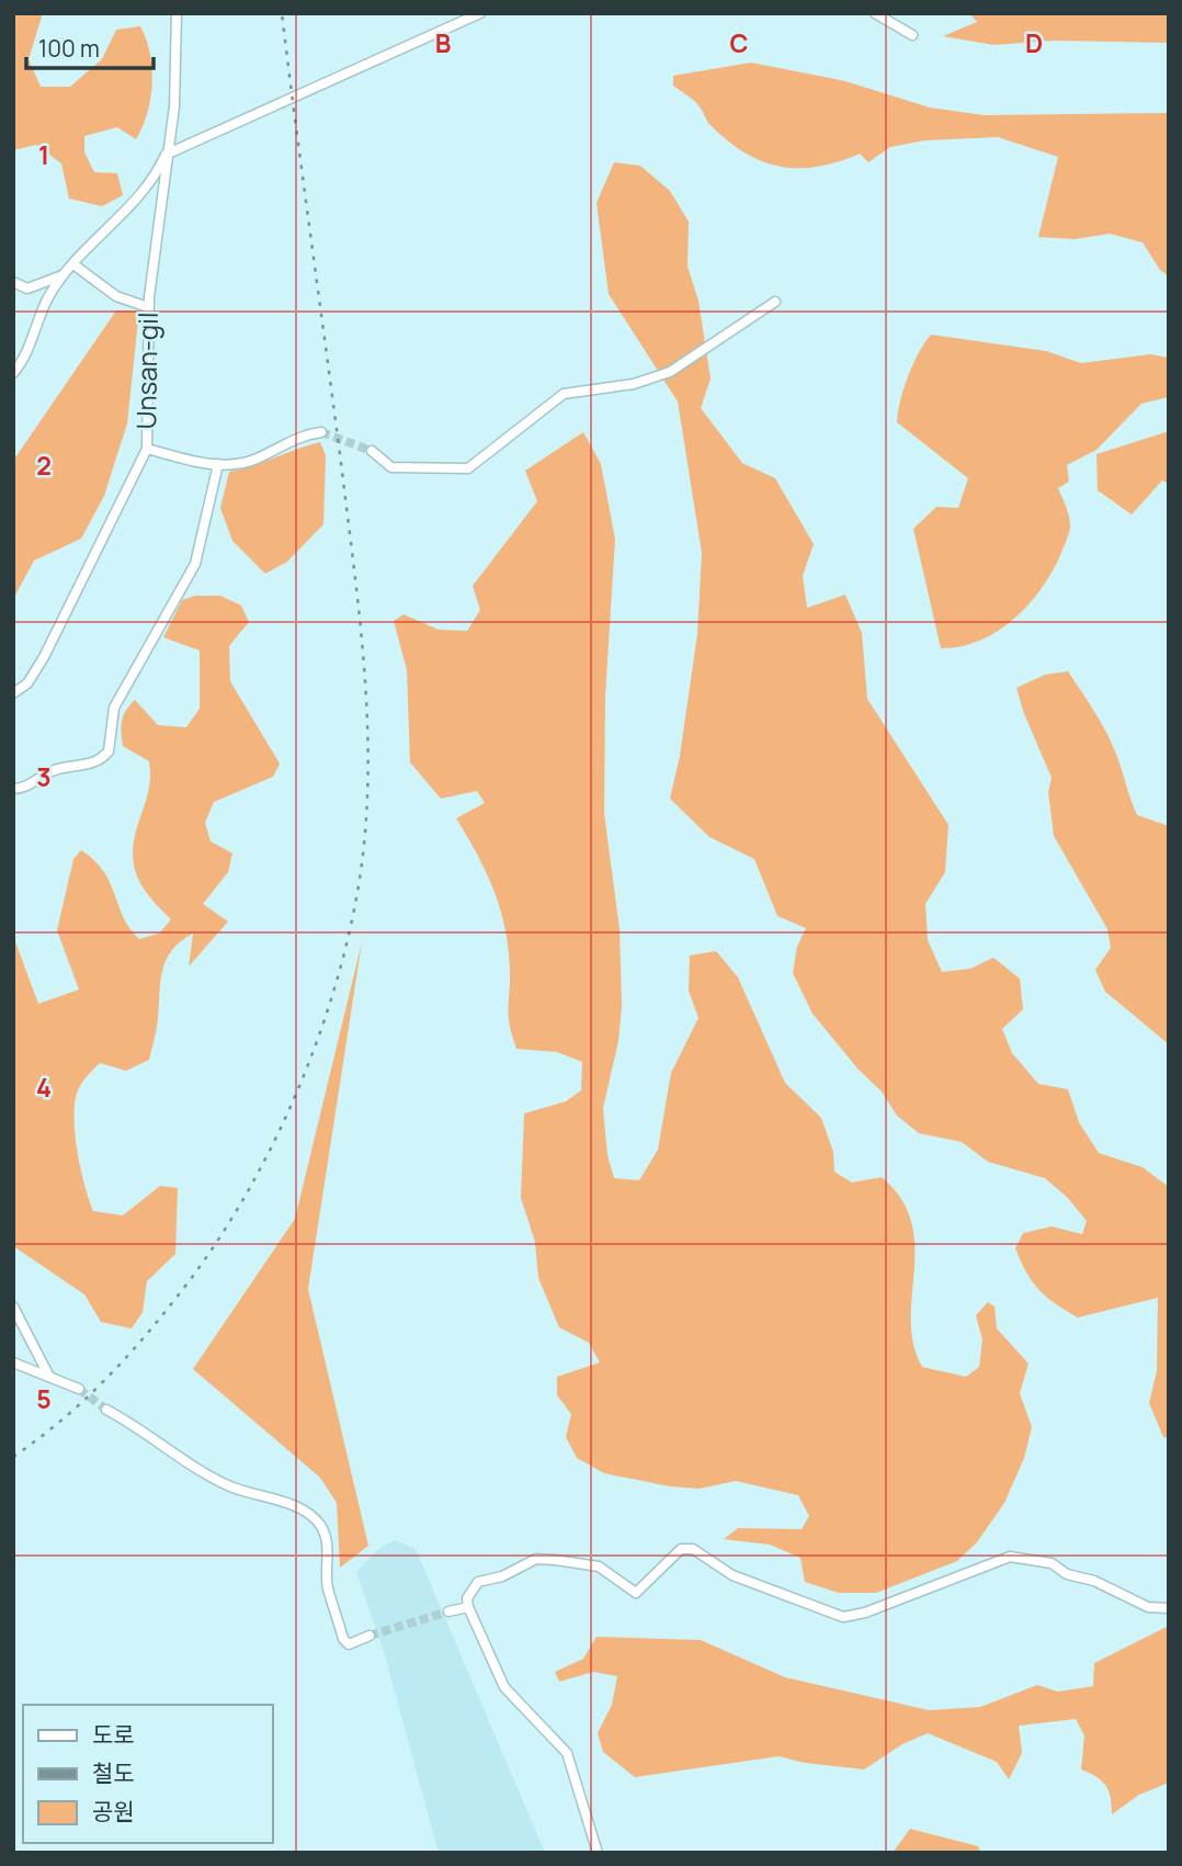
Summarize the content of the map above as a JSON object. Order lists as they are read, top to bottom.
{
  "streets": {
    "street": ["Unsan-gil"]
  },
  "legend": ["도로", "철도", "공원"],
  "scale_bar": "100 m",
  "grid": {
    "columns": ["B", "C", "D"],
    "rows": [
      "1",
      "2",
      "3",
      "4",
      "5"
    ]
  }
}
